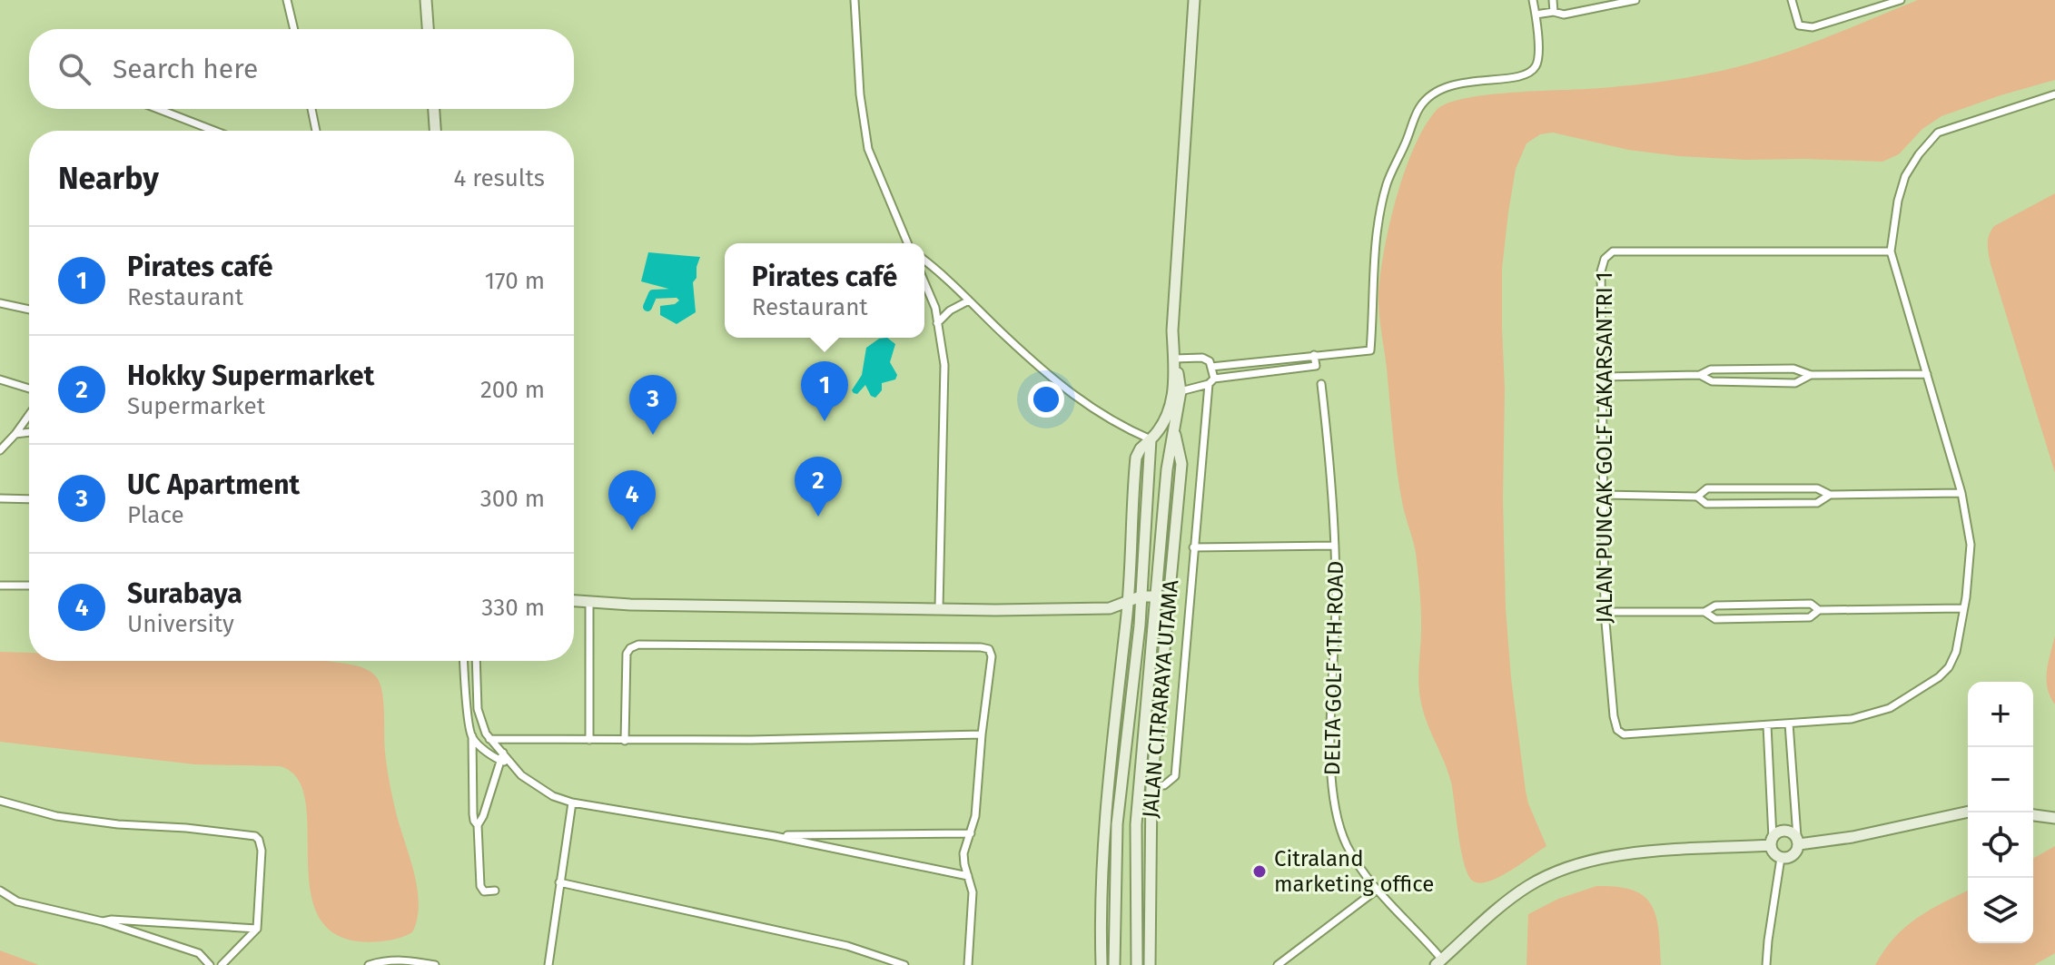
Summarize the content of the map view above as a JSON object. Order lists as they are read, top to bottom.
{
  "streets": {
    "street": ["JALAN PUNCAK GOLF LAKARSANTRI 1", "DELTA GOLF 1TH ROAD", "JALAN CITRARAYA UTAMA"]
  },
  "places": ["Citraland marketing office"],
  "page": {
    "search": "Search here",
    "heading": ["Nearby", "4 results"],
    "list": [
      {
        "mark": "1",
        "name": "Pirates café",
        "note": "Restaurant",
        "value": "170 m"
      },
      {
        "mark": "2",
        "name": "Hokky Supermarket",
        "note": "Supermarket",
        "value": "200 m"
      },
      {
        "mark": "3",
        "name": "UC Apartment",
        "note": "Place",
        "value": "300 m"
      },
      {
        "mark": "4",
        "name": "Surabaya",
        "note": "University",
        "value": "330 m"
      }
    ],
    "popup": ["Pirates café", "Restaurant"],
    "pins": [
      "1",
      "3",
      "2",
      "4"
    ],
    "map_buttons": ["+", "−"]
  }
}
